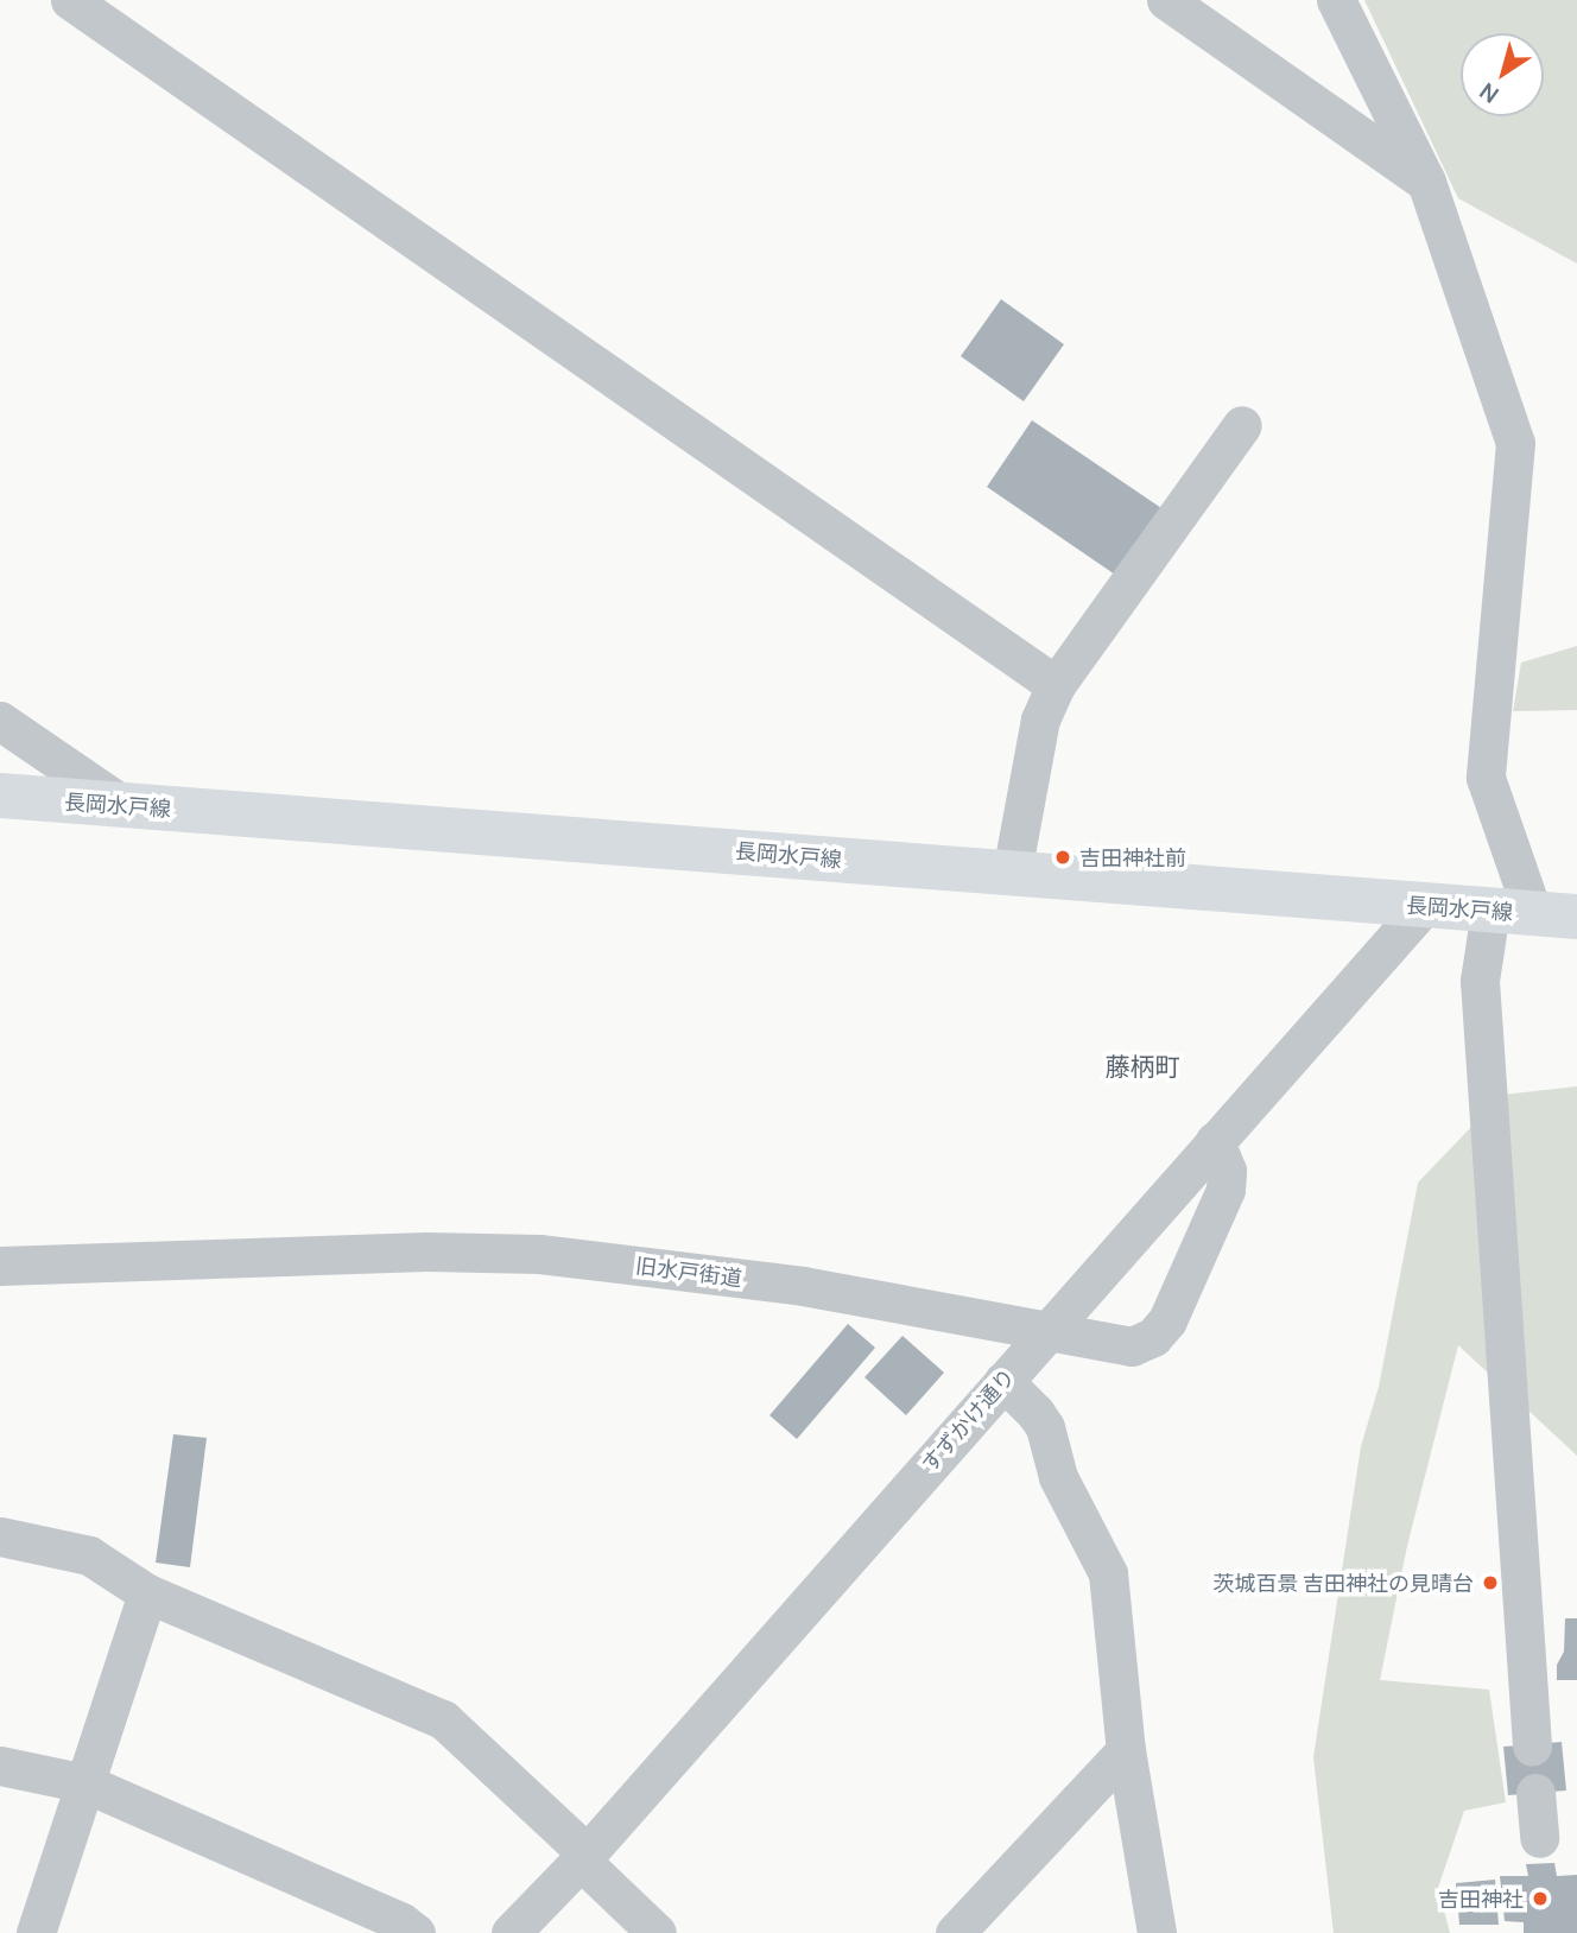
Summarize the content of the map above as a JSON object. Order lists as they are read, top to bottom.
{
  "streets": {
    "main road": ["長岡水戸線"],
    "street": ["旧水戸街道", "すずかけ通り"]
  },
  "crossings": [
    ["長岡水戸線", "すずかけ通り"],
    ["旧水戸街道", "すずかけ通り"]
  ],
  "districts": ["藤柄町"],
  "places": ["吉田神社前", "茨城百景 吉田神社の見晴台", "吉田神社"],
  "north": "bottom left"
}
